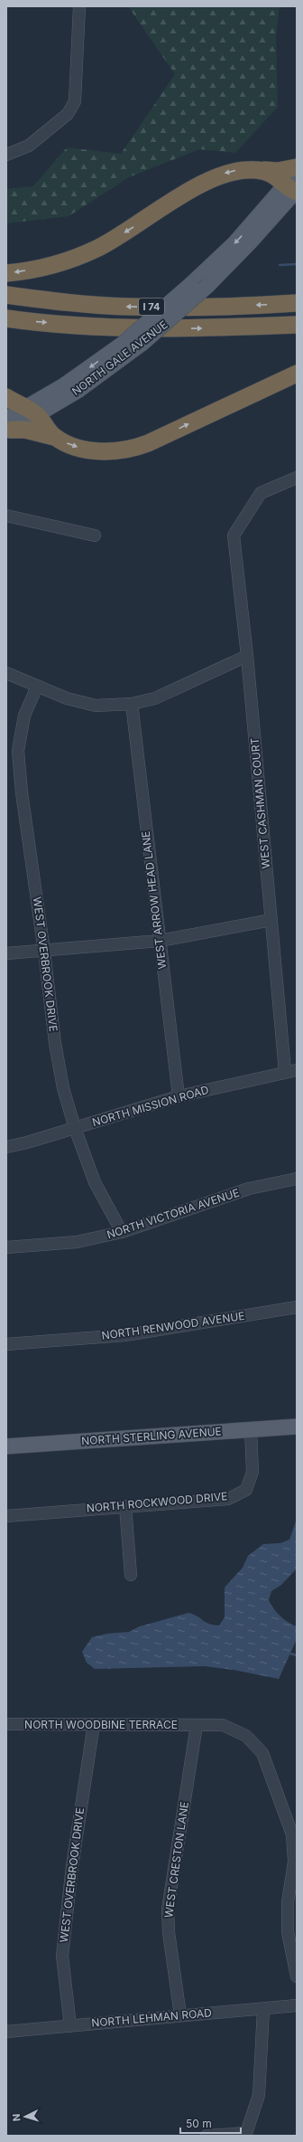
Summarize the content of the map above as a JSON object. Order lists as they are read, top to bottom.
{
  "streets": {
    "highway": ["I 74"],
    "main road": ["NORTH GALE AVENUE", "NORTH STERLING AVENUE"],
    "street": [
      "WEST CASHMAN COURT",
      "WEST ARROW HEAD LANE",
      "WEST OVERBROOK DRIVE",
      "NORTH MISSION ROAD",
      "NORTH VICTORIA AVENUE",
      "NORTH RENWOOD AVENUE",
      "NORTH ROCKWOOD DRIVE",
      "NORTH WOODBINE TERRACE",
      "WEST CRESTON LANE",
      "NORTH LEHMAN ROAD"
    ]
  },
  "crossings": [
    ["WEST CASHMAN COURT", "NORTH MISSION ROAD"],
    ["WEST ARROW HEAD LANE", "NORTH MISSION ROAD"],
    ["WEST OVERBROOK DRIVE", "NORTH MISSION ROAD"],
    ["WEST OVERBROOK DRIVE", "NORTH VICTORIA AVENUE"],
    ["WEST OVERBROOK DRIVE", "NORTH WOODBINE TERRACE"],
    ["WEST OVERBROOK DRIVE", "NORTH LEHMAN ROAD"],
    ["NORTH STERLING AVENUE", "NORTH ROCKWOOD DRIVE"],
    ["NORTH WOODBINE TERRACE", "WEST CRESTON LANE"],
    ["WEST CRESTON LANE", "NORTH LEHMAN ROAD"]
  ],
  "scale_bar": "50 m",
  "north": "left"
}
